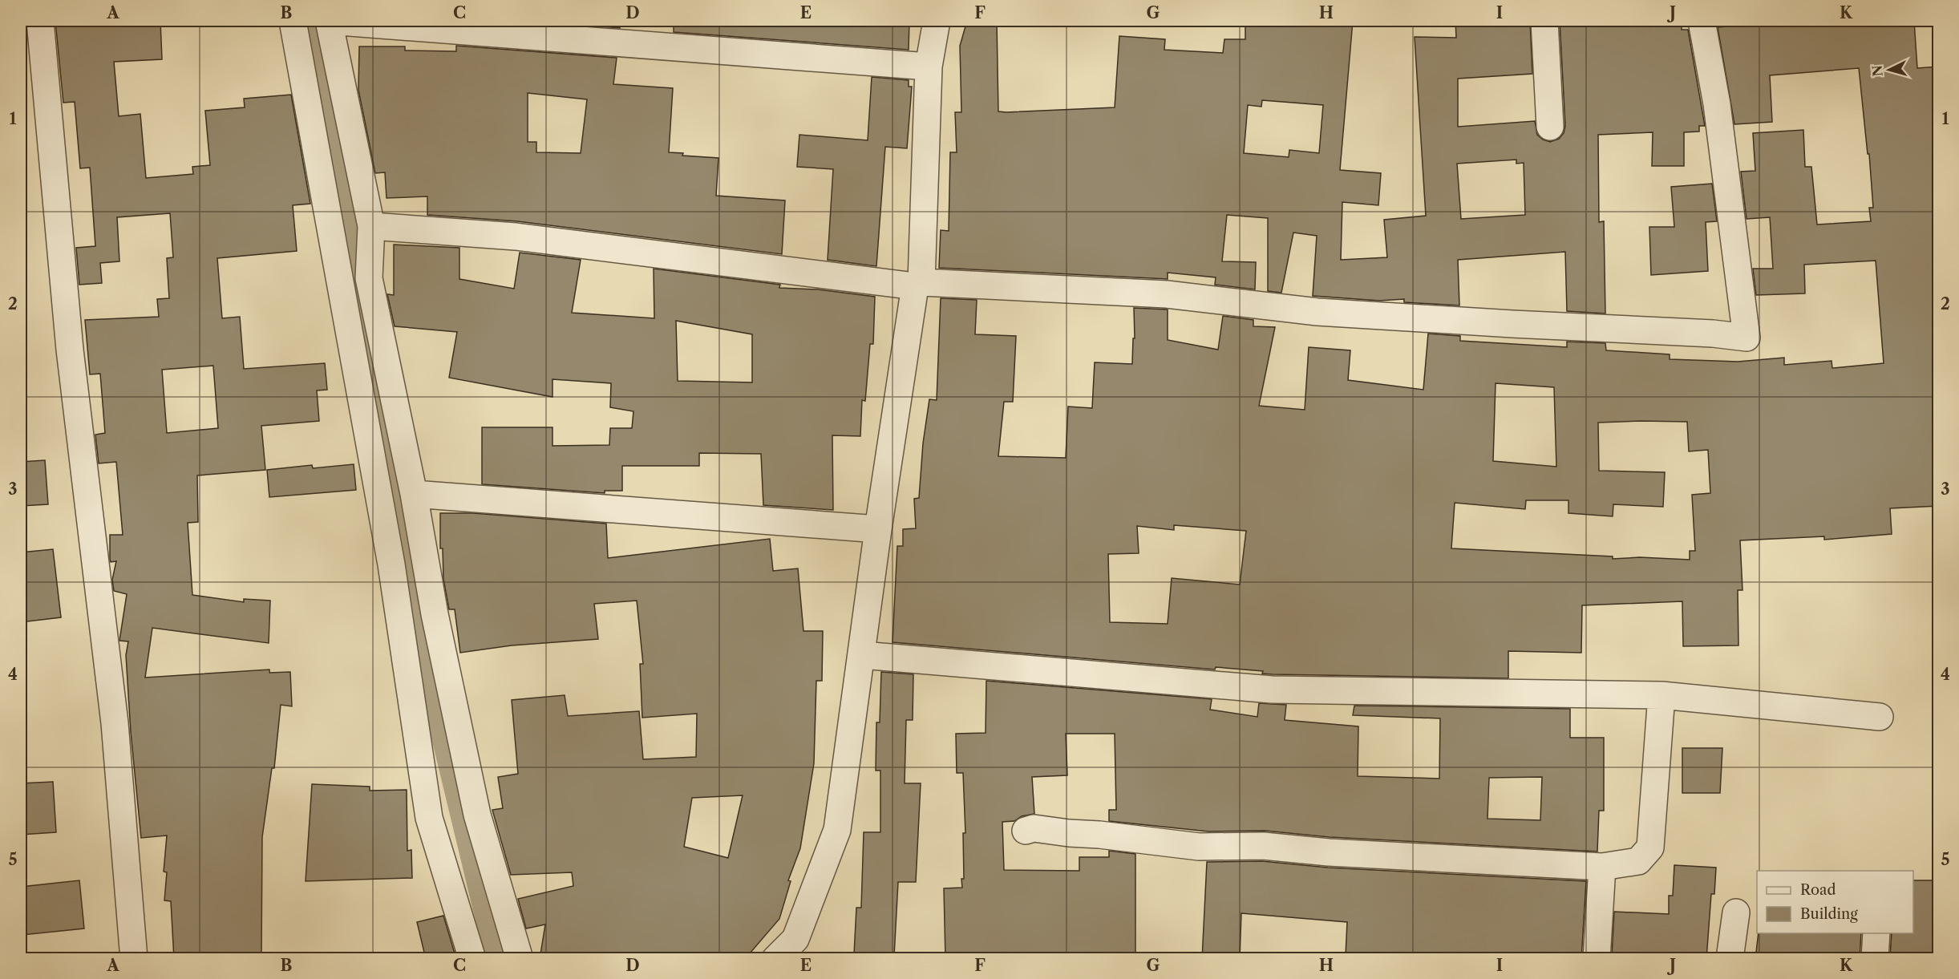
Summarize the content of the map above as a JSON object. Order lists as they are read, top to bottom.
{
  "legend": ["Road", "Building"],
  "north": "left",
  "grid": {
    "columns": [
      "A",
      "B",
      "C",
      "D",
      "E",
      "F",
      "G",
      "H",
      "I",
      "J",
      "K"
    ],
    "rows": [
      "1",
      "2",
      "3",
      "4",
      "5"
    ]
  }
}
